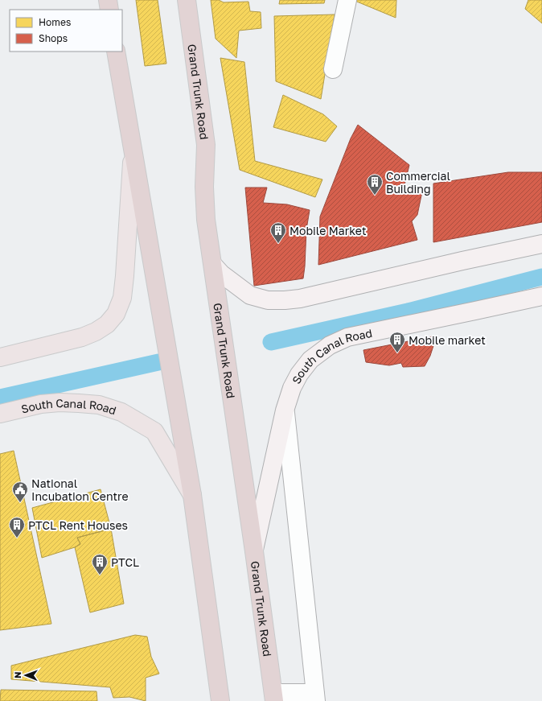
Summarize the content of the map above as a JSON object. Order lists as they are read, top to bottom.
{
  "streets": {
    "highway": ["Grand Trunk Road"],
    "main road": ["South Canal Road"]
  },
  "crossings": [
    ["Grand Trunk Road", "South Canal Road"]
  ],
  "places": {
    "building": [
      "Commercial Building",
      "Mobile Market",
      "Mobile market",
      "PTCL Rent Houses",
      "PTCL"
    ],
    "public building": ["National Incubation Centre"]
  },
  "legend": ["Homes", "Shops"],
  "north": "left"
}
